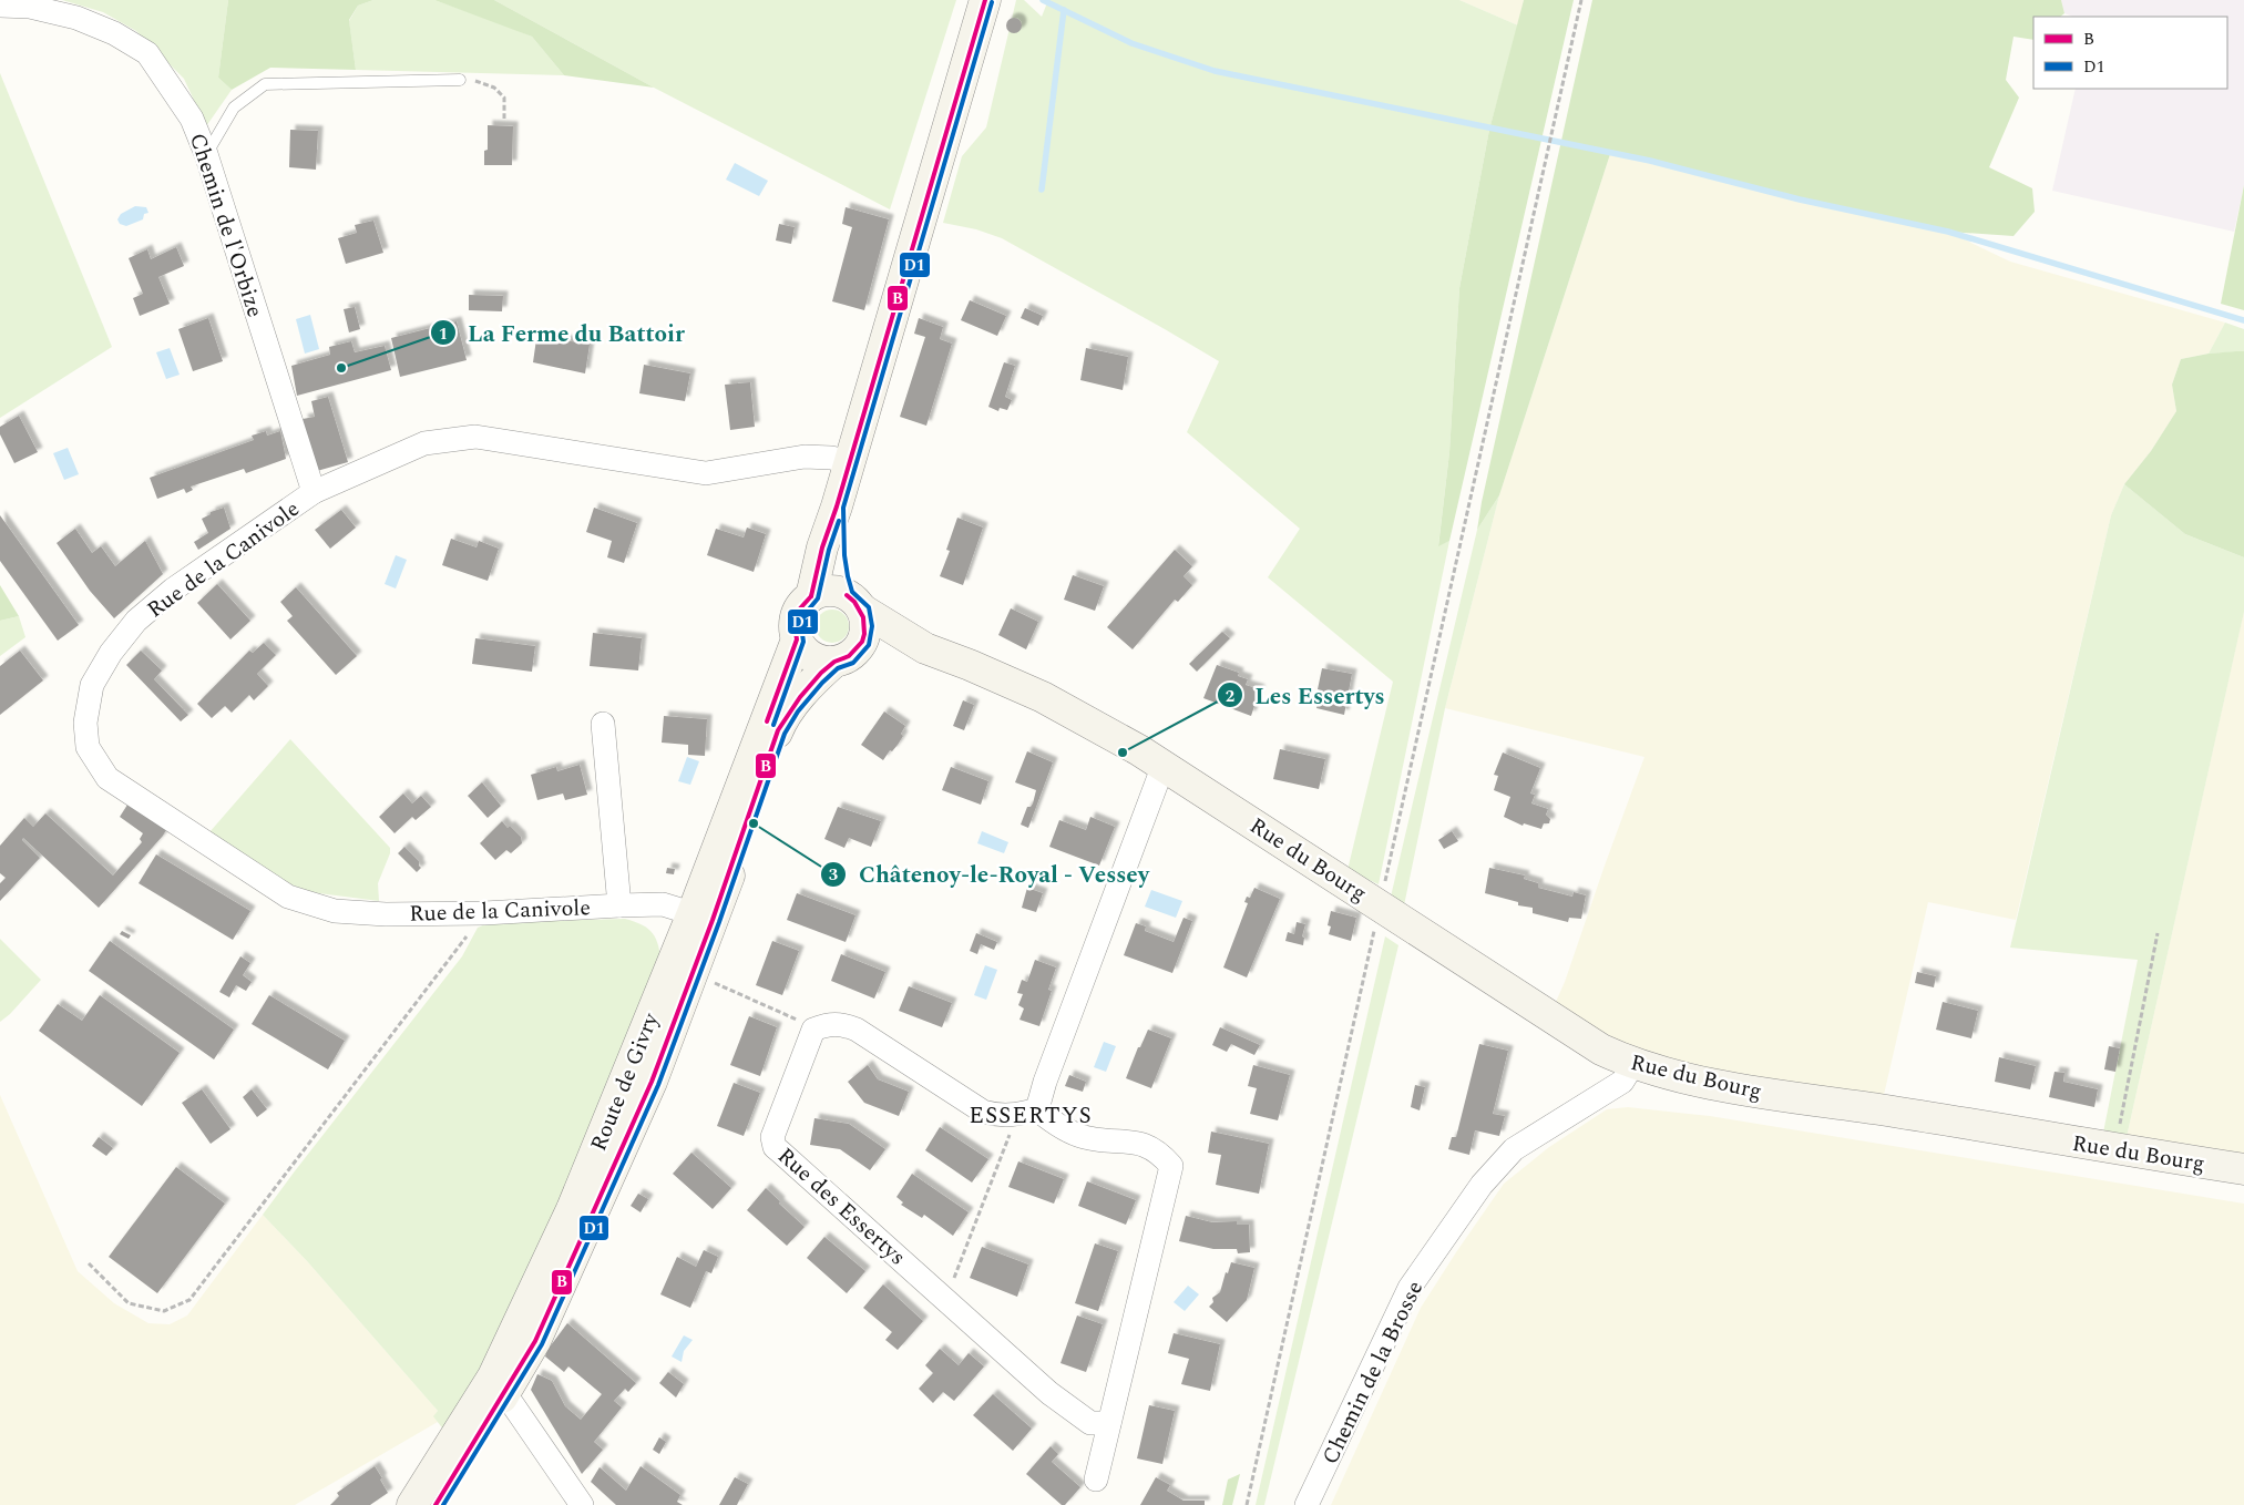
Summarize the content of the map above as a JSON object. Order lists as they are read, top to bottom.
{
  "streets": {
    "main road": ["Rue du Bourg", "Route de Givry"],
    "street": [
      "Chemin de l'Orbize",
      "Rue de la Canivole",
      "Rue des Essertys",
      "Chemin de la Brosse"
    ]
  },
  "crossings": [
    ["Chemin de l'Orbize", "Rue de la Canivole"],
    ["Rue de la Canivole", "Route de Givry"],
    ["Rue du Bourg", "Route de Givry"],
    ["Rue du Bourg", "Chemin de la Brosse"]
  ],
  "districts": ["ESSERTYS"],
  "places": ["La Ferme du Battoir", "Les Essertys", "Châtenoy-le-Royal - Vessey"],
  "lines": ["transit line B", "transit line D1"],
  "legend": ["B", "D1"]
}
